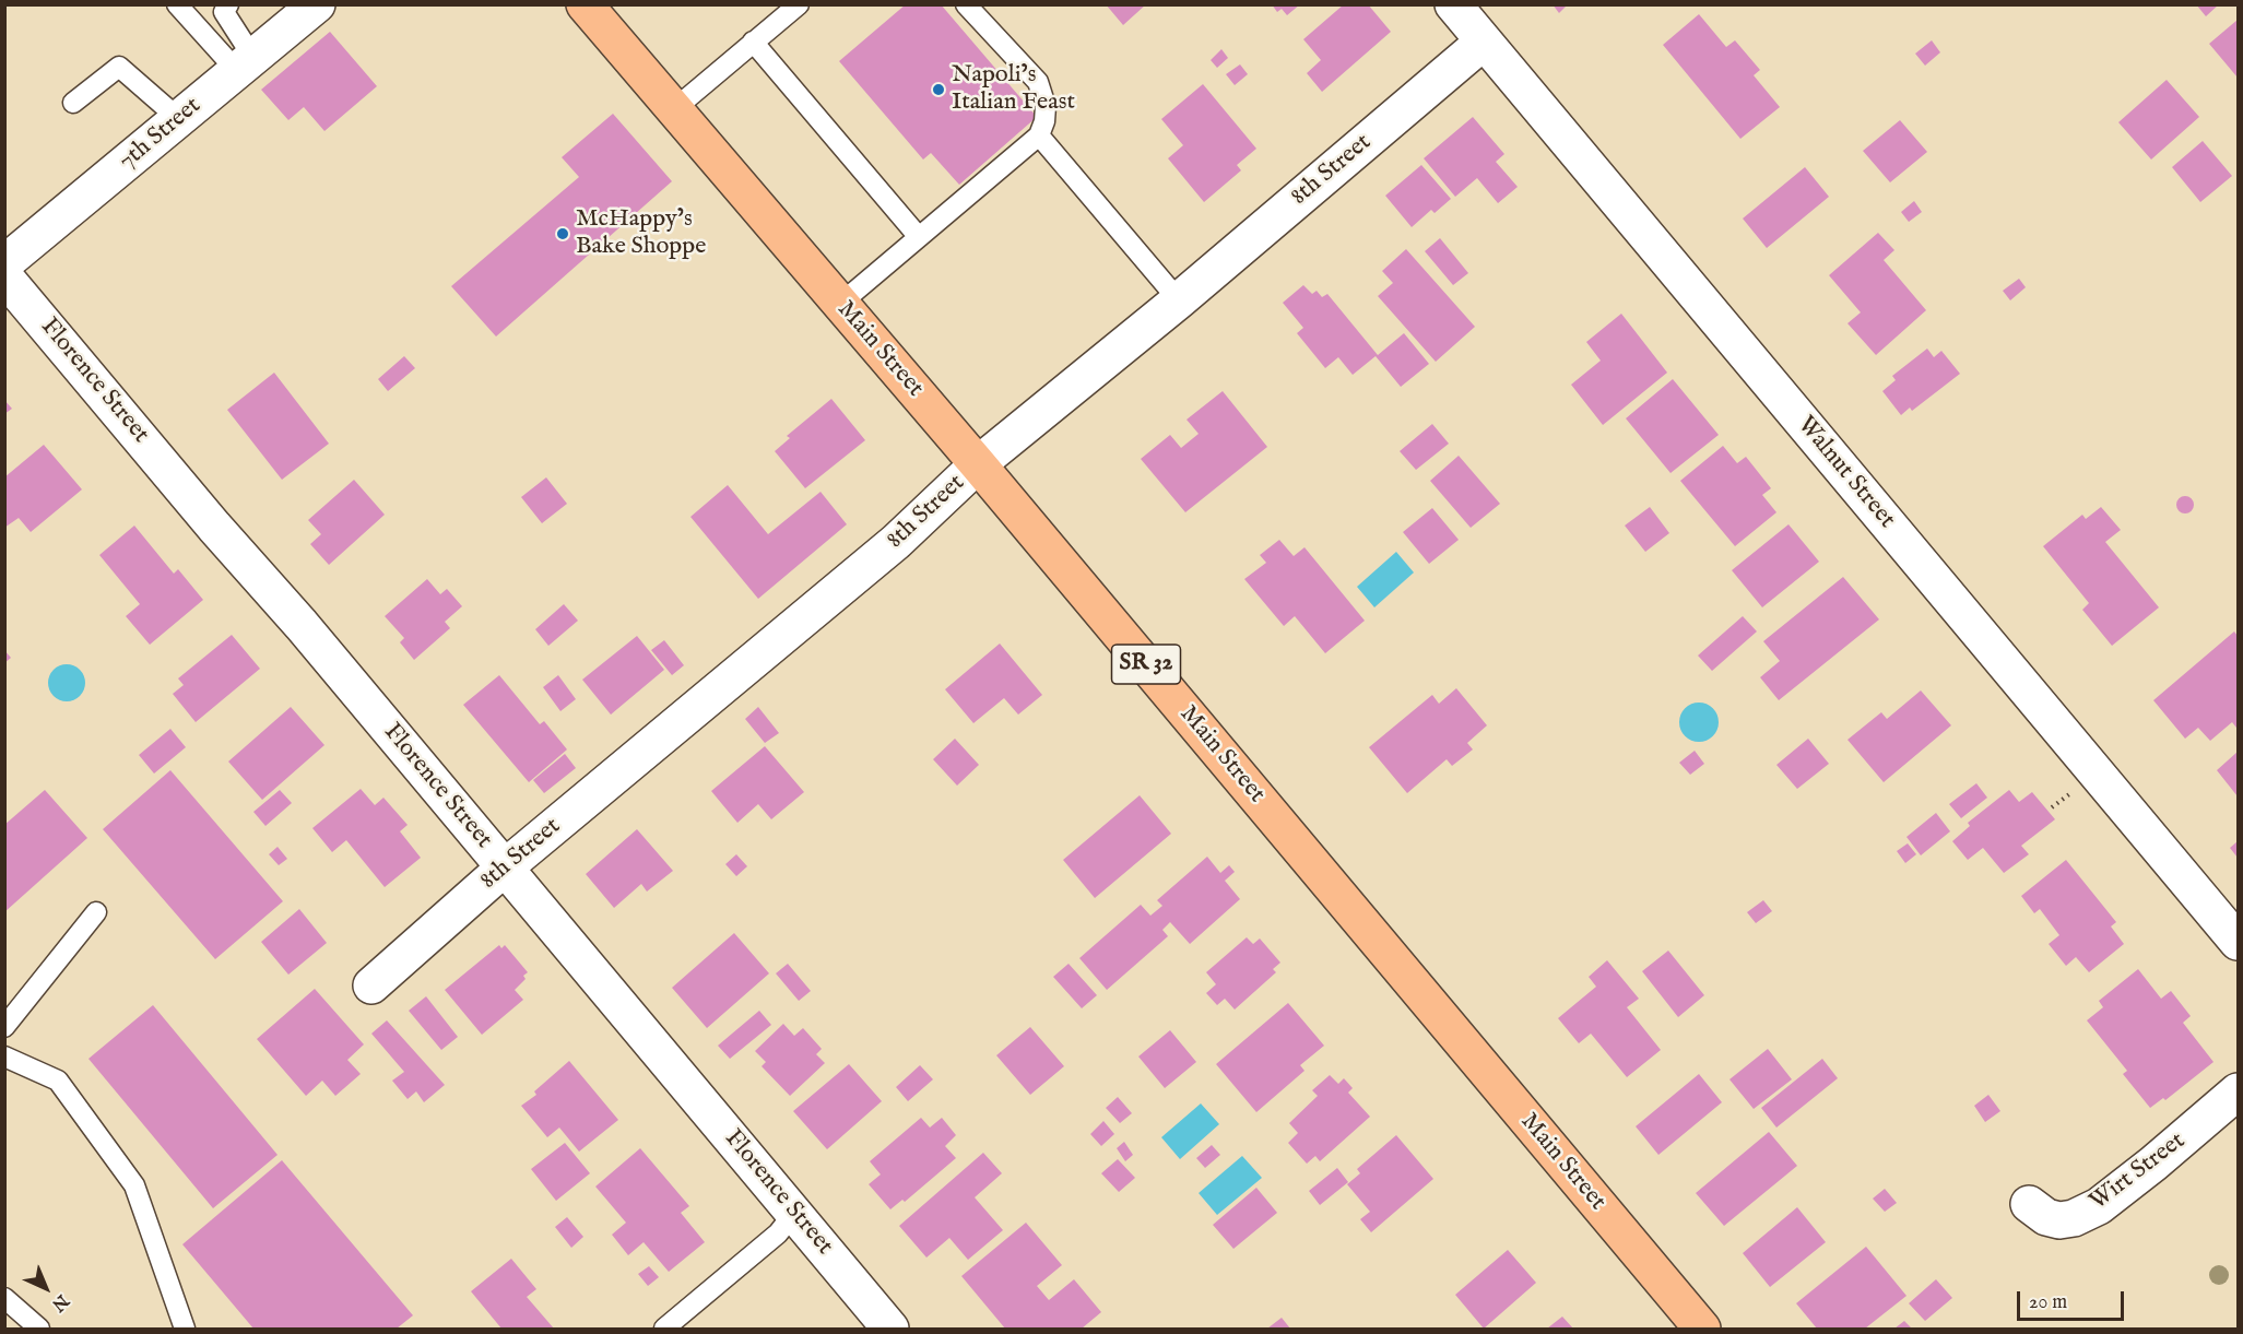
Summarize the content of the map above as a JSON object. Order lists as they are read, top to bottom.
{
  "streets": {
    "main road": ["Main Street", "SR 32"],
    "street": [
      "7th Street",
      "8th Street",
      "Florence Street",
      "Walnut Street",
      "Wirt Street"
    ]
  },
  "crossings": [
    ["8th Street", "Main Street"],
    ["8th Street", "Florence Street"],
    ["8th Street", "Walnut Street"]
  ],
  "places": ["Napoli’s Italian Feast", "McHappy’s Bake Shoppe"],
  "scale_bar": "20 m",
  "north": "bottom right"
}
